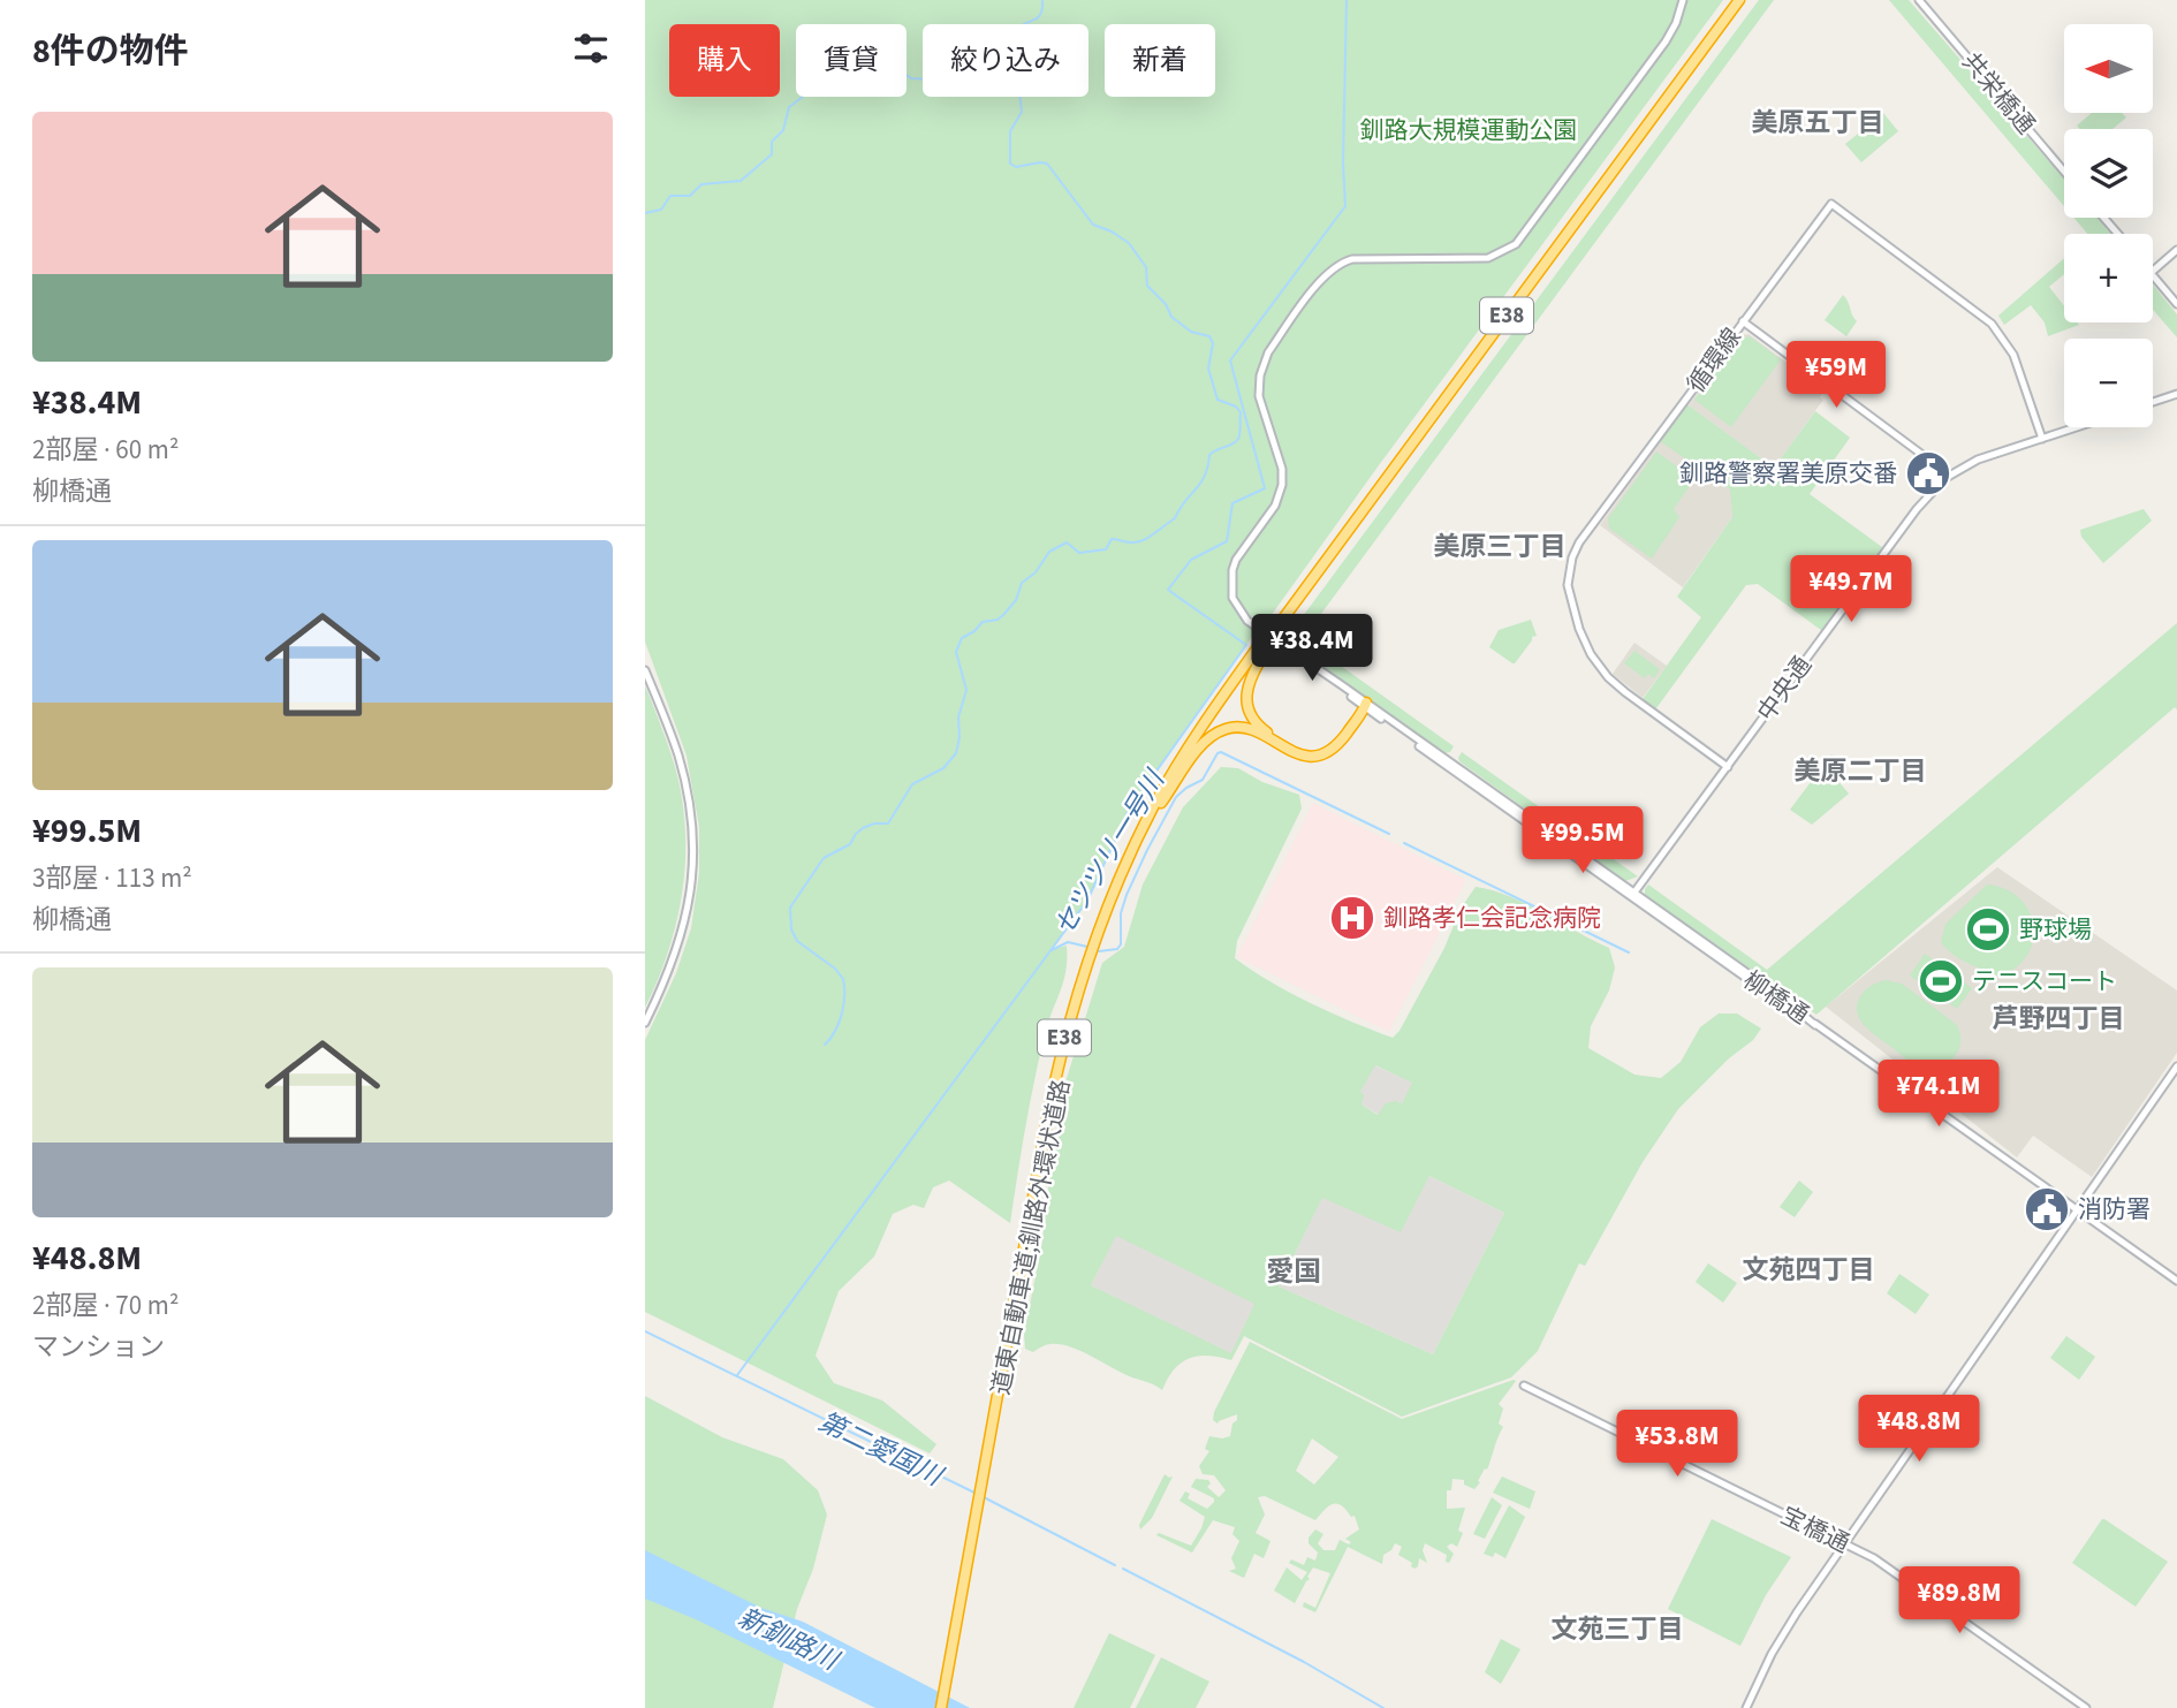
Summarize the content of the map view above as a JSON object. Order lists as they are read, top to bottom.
{
  "streets": {
    "highway": ["E38", "道東自動車道;釧路外環状道路"],
    "street": [
      "共栄橋通",
      "循環線",
      "中央通",
      "柳橋通",
      "宝橋通"
    ]
  },
  "crossings": [
    ["循環線", "中央通"],
    ["中央通", "柳橋通"]
  ],
  "districts": [
    "美原五丁目",
    "美原三丁目",
    "美原二丁目",
    "芦野四丁目",
    "文苑四丁目",
    "愛国",
    "文苑三丁目"
  ],
  "water": ["セツツリ一号川", "第二愛国川", "新釧路川"],
  "parks": ["釧路大規模運動公園"],
  "places": {
    "public building": ["釧路警察署美原交番", "消防署"],
    "hospital": ["釧路孝仁会記念病院"],
    "sports": ["野球場", "テニスコート"]
  },
  "north": "left",
  "page": {
    "heading": "8件の物件",
    "map_buttons": ["+", "−"],
    "chip": [
      "購入",
      "賃貸",
      "絞り込み",
      "新着"
    ],
    "list": [
      {
        "name": "¥38.4M",
        "note": "2部屋 · 60 m² · 柳橋通"
      },
      {
        "name": "¥99.5M",
        "note": "3部屋 · 113 m² · 柳橋通"
      },
      {
        "name": "¥48.8M",
        "note": "2部屋 · 70 m² · マンション"
      }
    ],
    "price": [
      "¥59M",
      "¥49.7M",
      "¥38.4M",
      "¥99.5M",
      "¥74.1M",
      "¥48.8M",
      "¥53.8M",
      "¥89.8M"
    ]
  }
}
